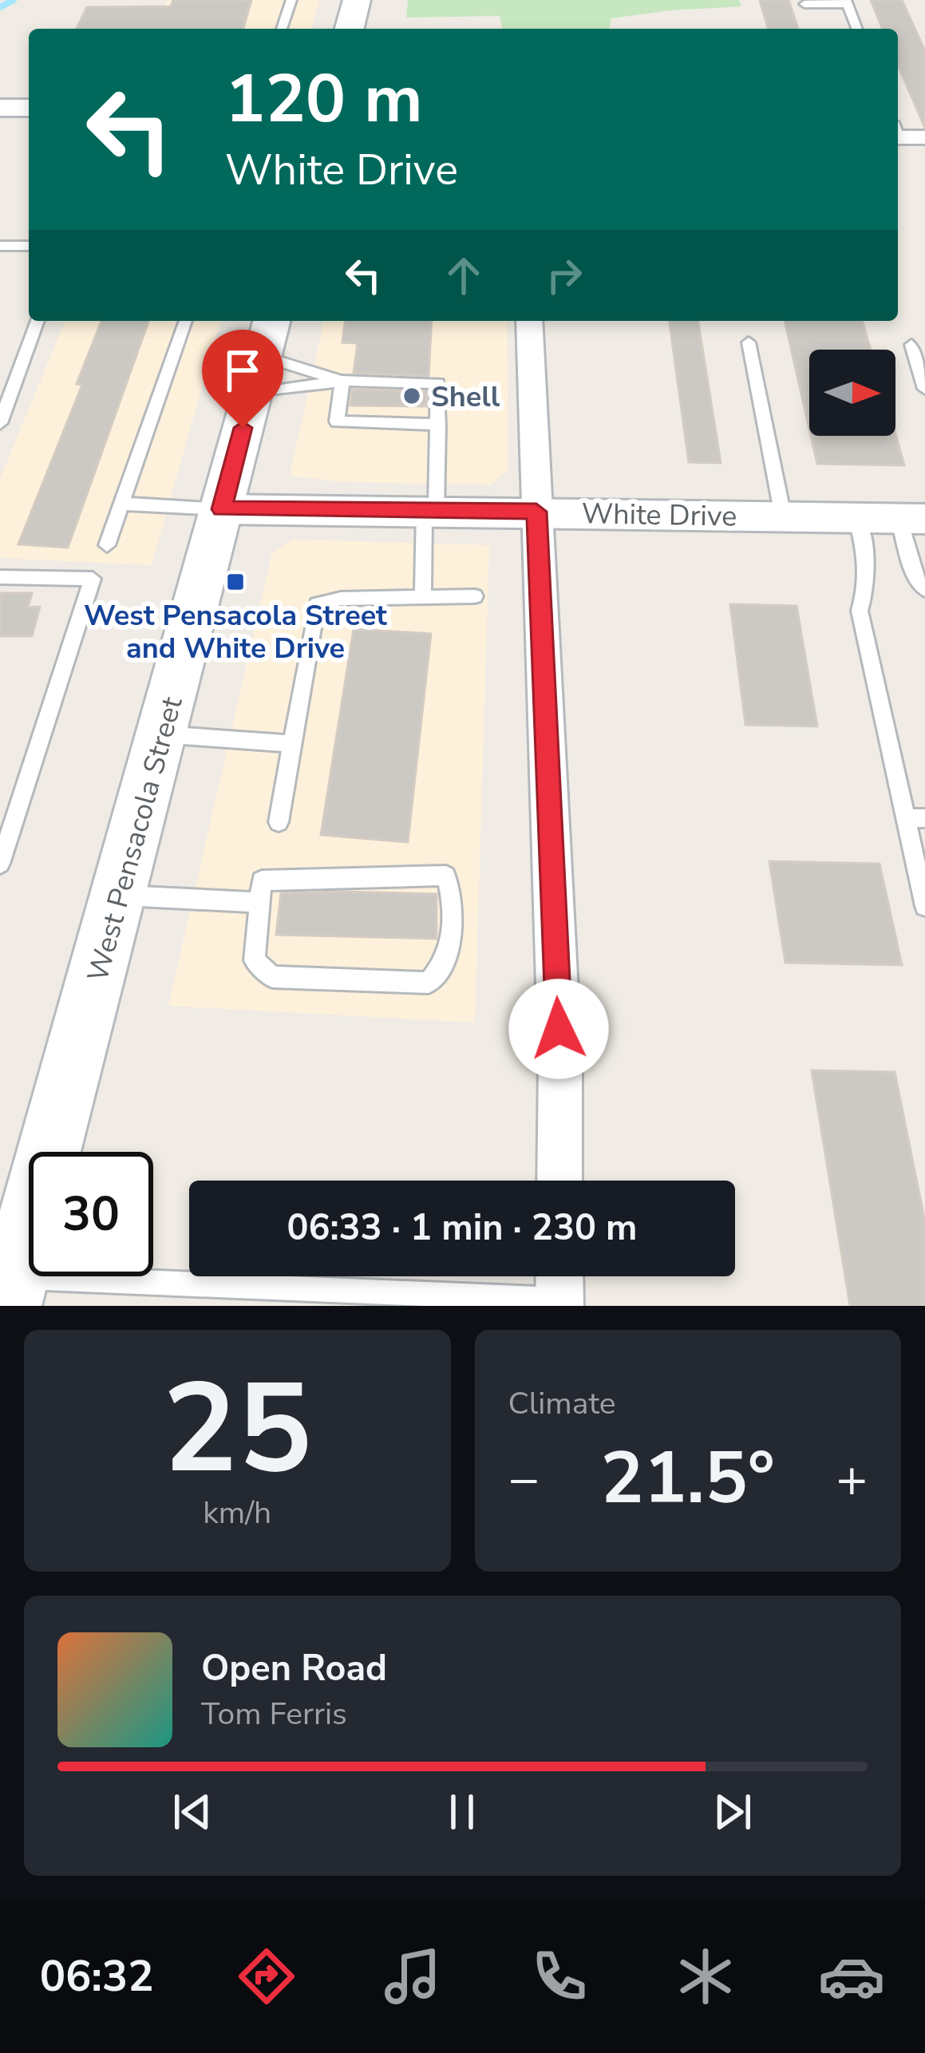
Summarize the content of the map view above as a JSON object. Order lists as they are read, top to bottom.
{
  "streets": {
    "main road": ["West Pensacola Street"],
    "street": ["White Drive"]
  },
  "crossings": [
    ["White Drive", "West Pensacola Street"]
  ],
  "places": {
    "other": ["Shell"],
    "transit": ["West Pensacola Street and White Drive"]
  },
  "north": "right",
  "page": {
    "turn": ["120 m", "White Drive"],
    "limit": "30",
    "trip": "06:33 · 1 min · 230 m",
    "tile": [
      ["25", "km/h"],
      "Climate"
    ],
    "heat": ["−", "21.5°", "+"],
    "song": ["Open Road", "Tom Ferris"],
    "tabs": "06:32"
  }
}
